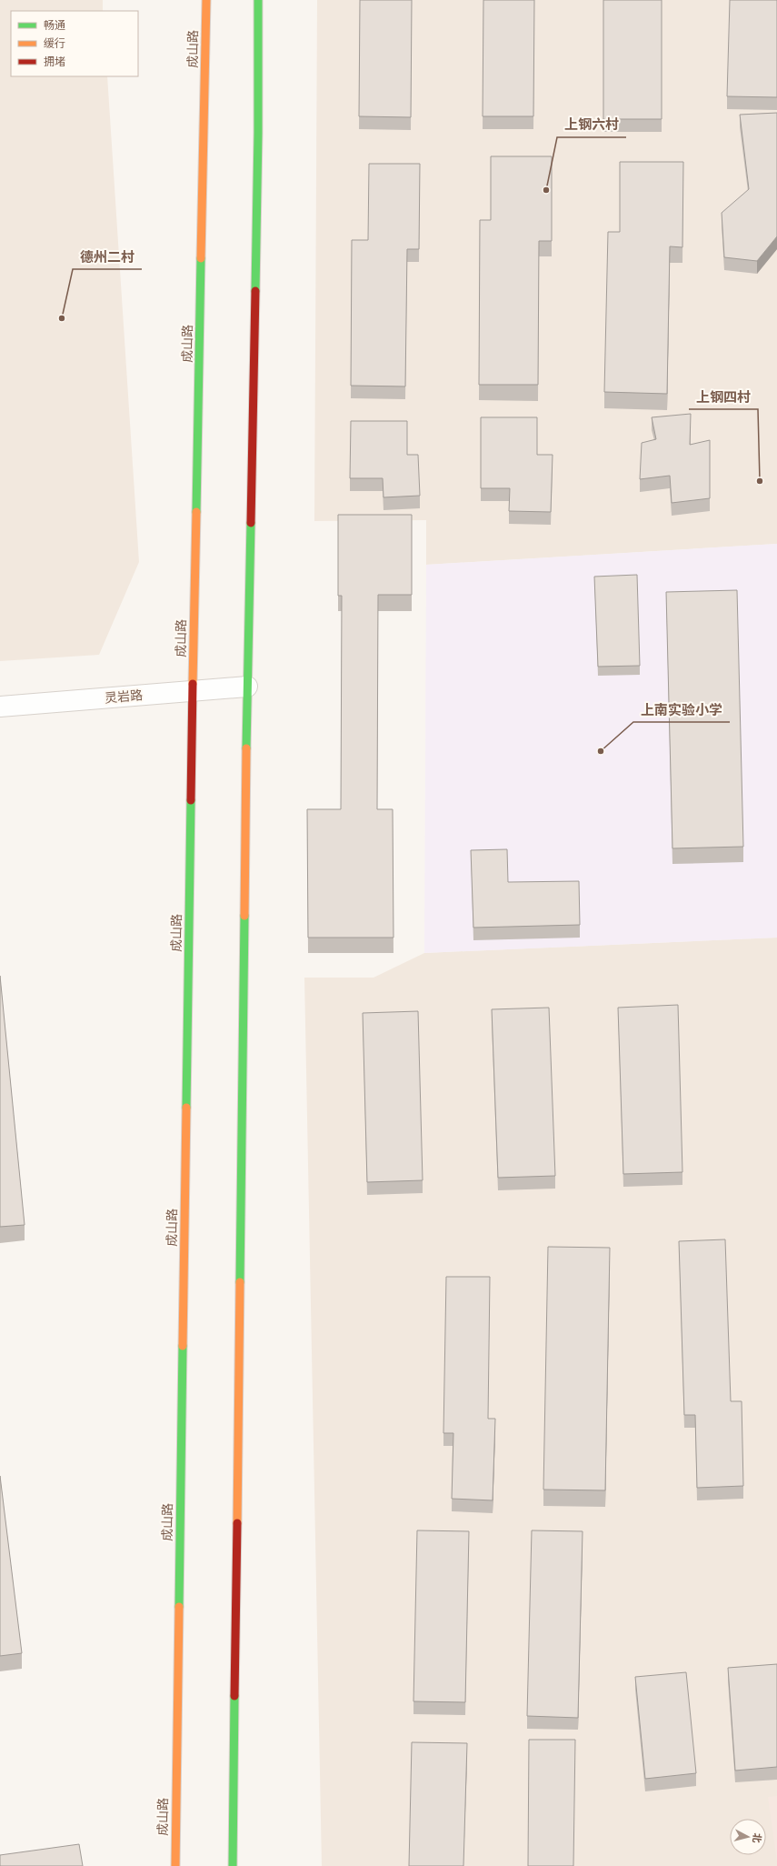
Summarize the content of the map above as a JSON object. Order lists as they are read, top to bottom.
{
  "streets": {
    "main road": ["成山路"],
    "street": ["灵岩路"]
  },
  "crossings": [
    ["成山路", "灵岩路"]
  ],
  "places": [
    "上钢六村",
    "德州二村",
    "上钢四村",
    "上南实验小学"
  ],
  "legend": ["畅通", "缓行", "拥堵"],
  "north": "right"
}
